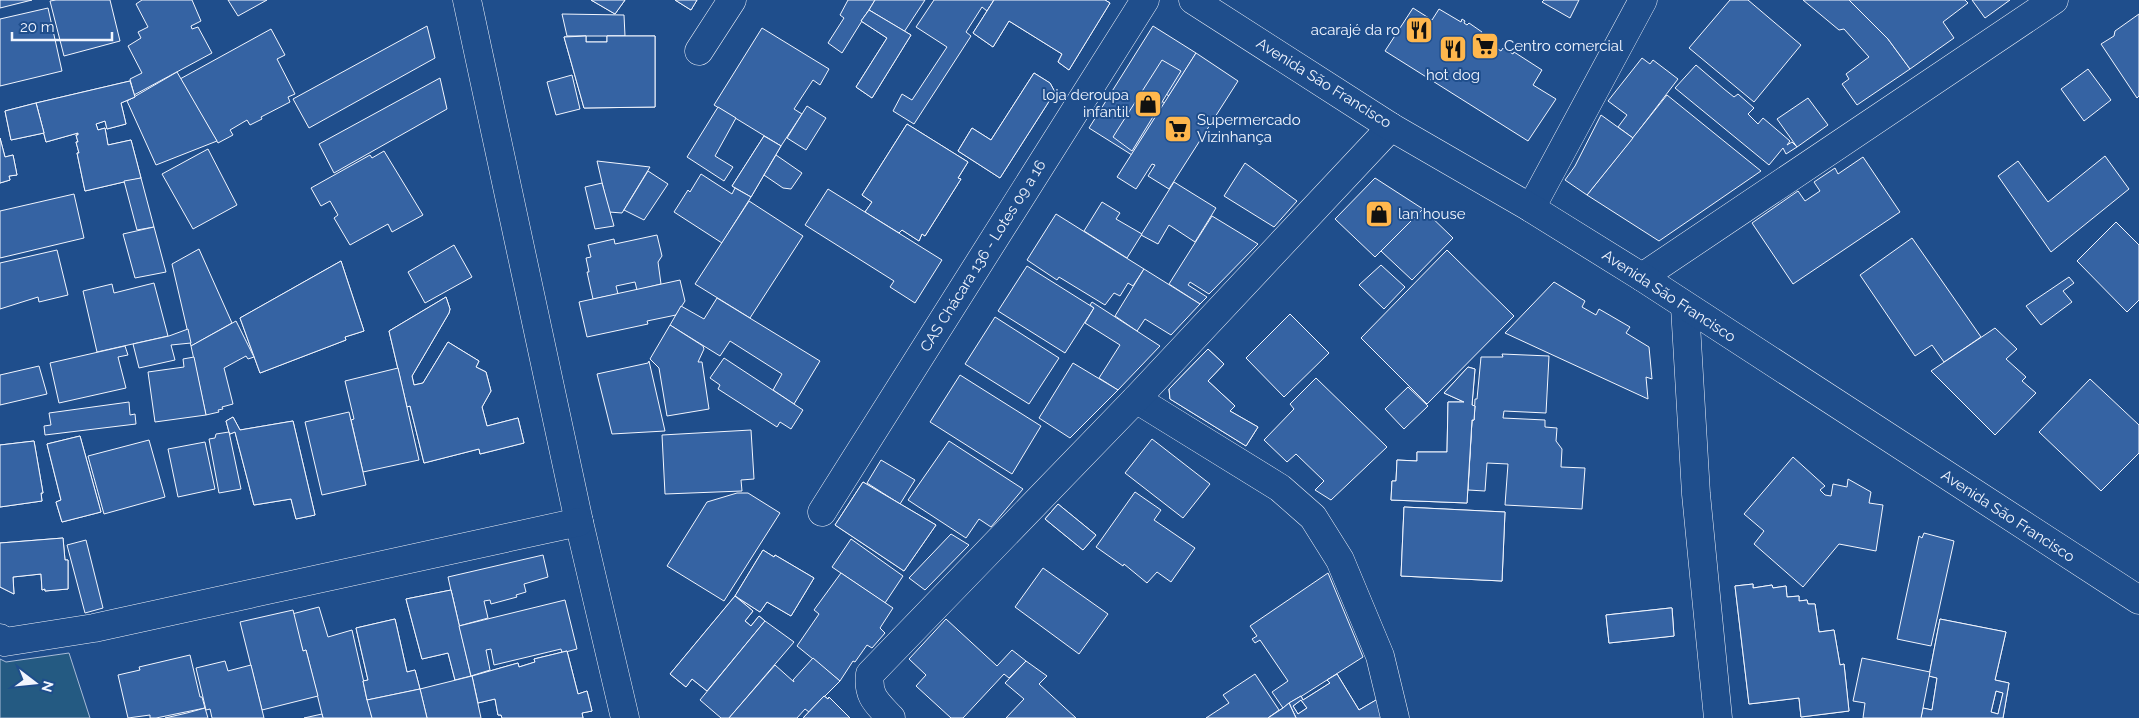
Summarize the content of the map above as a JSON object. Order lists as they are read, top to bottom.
{
  "streets": {
    "street": ["Avenida São Francisco", "CAS Chácara 136 - Lotes 09 a 16"]
  },
  "places": {
    "restaurant": ["acarajé da ro", "hot dog"],
    "supermarket": ["Centro comercial", "Supermercado Vizinhança"],
    "shop": ["loja deroupa infantil", "lan house"]
  },
  "scale_bar": "20 m",
  "north": "right"
}
